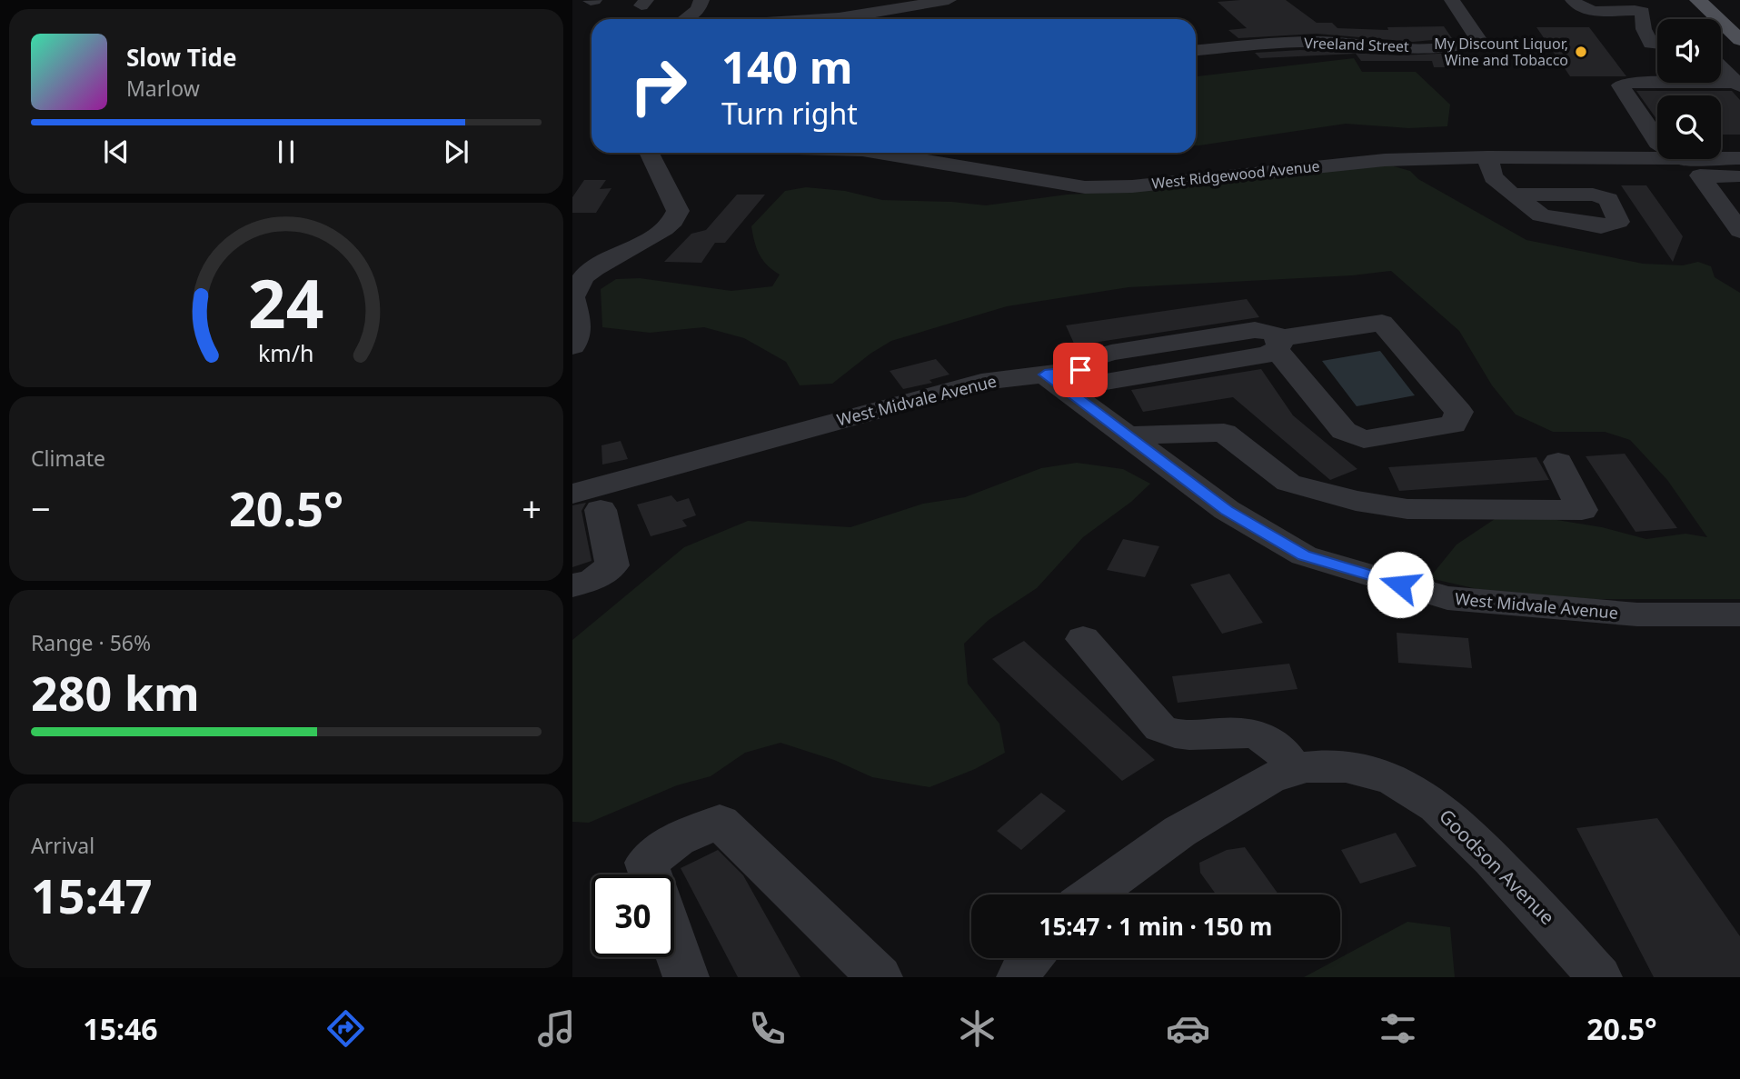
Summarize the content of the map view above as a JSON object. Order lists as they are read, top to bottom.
{
  "streets": {
    "street": [
      "Vreeland Street",
      "West Ridgewood Avenue",
      "West Midvale Avenue",
      "Goodson Avenue"
    ]
  },
  "places": ["My Discount Liquor, Wine and Tobacco"],
  "page": {
    "turn": ["140 m", "Turn right"],
    "song": ["Slow Tide", "Marlow"],
    "tile": [
      "Climate",
      ["Range · 56%", "280 km"],
      ["Arrival", "15:47"]
    ],
    "heat": ["−", "20.5°", "+"],
    "limit": "30",
    "trip": "15:47 · 1 min · 150 m",
    "tabs": ["15:46", "20.5°"],
    "gauge": ["24", "km/h"]
  }
}
